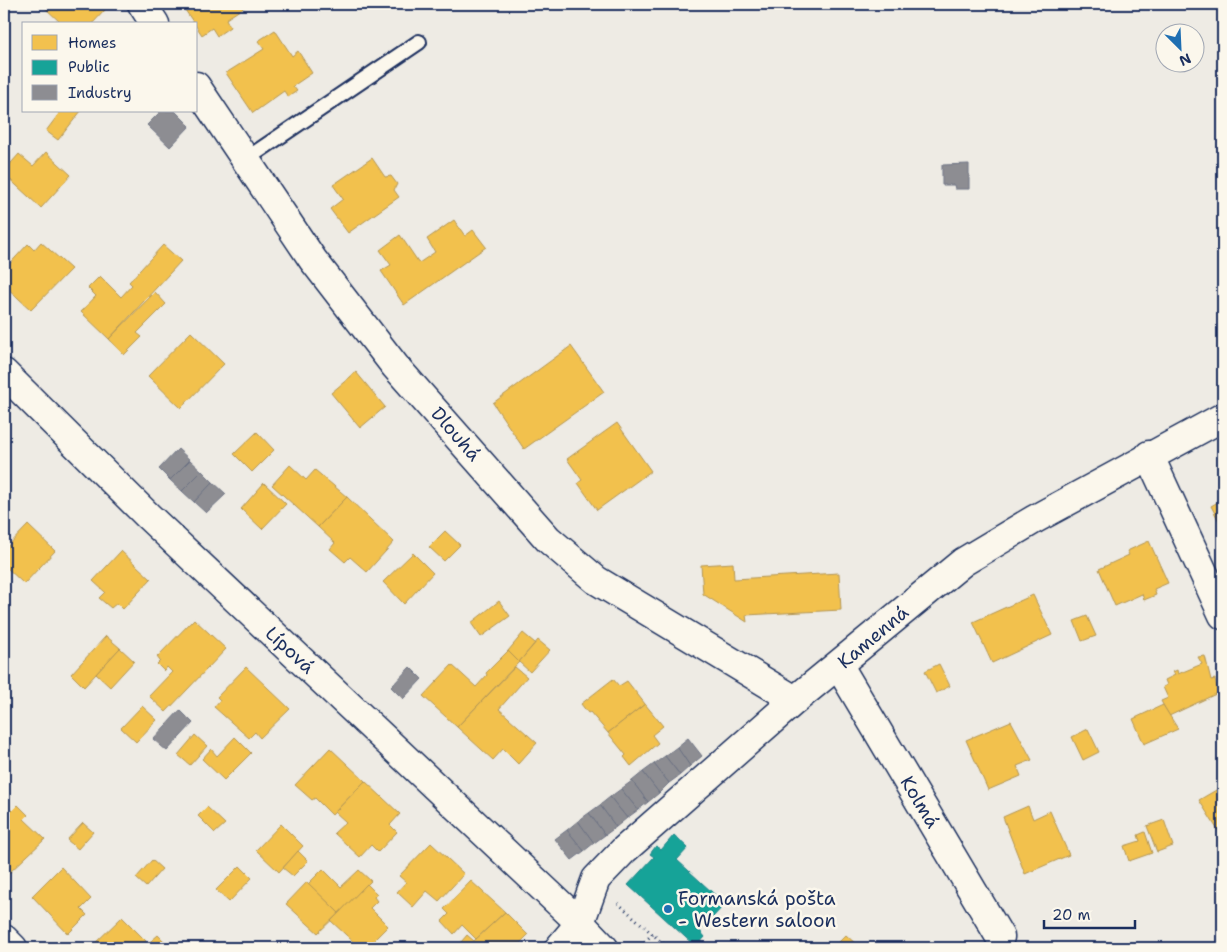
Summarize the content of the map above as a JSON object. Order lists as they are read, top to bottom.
{
  "streets": {
    "street": [
      "Dlouhá",
      "Kamenná",
      "Lípová",
      "Kolmá"
    ]
  },
  "crossings": [
    ["Dlouhá", "Kamenná"],
    ["Kamenná", "Lípová"],
    ["Kamenná", "Kolmá"]
  ],
  "places": ["Formanská pošta - Western saloon"],
  "legend": ["Homes", "Public", "Industry"],
  "scale_bar": "20 m",
  "north": "bottom right"
}
